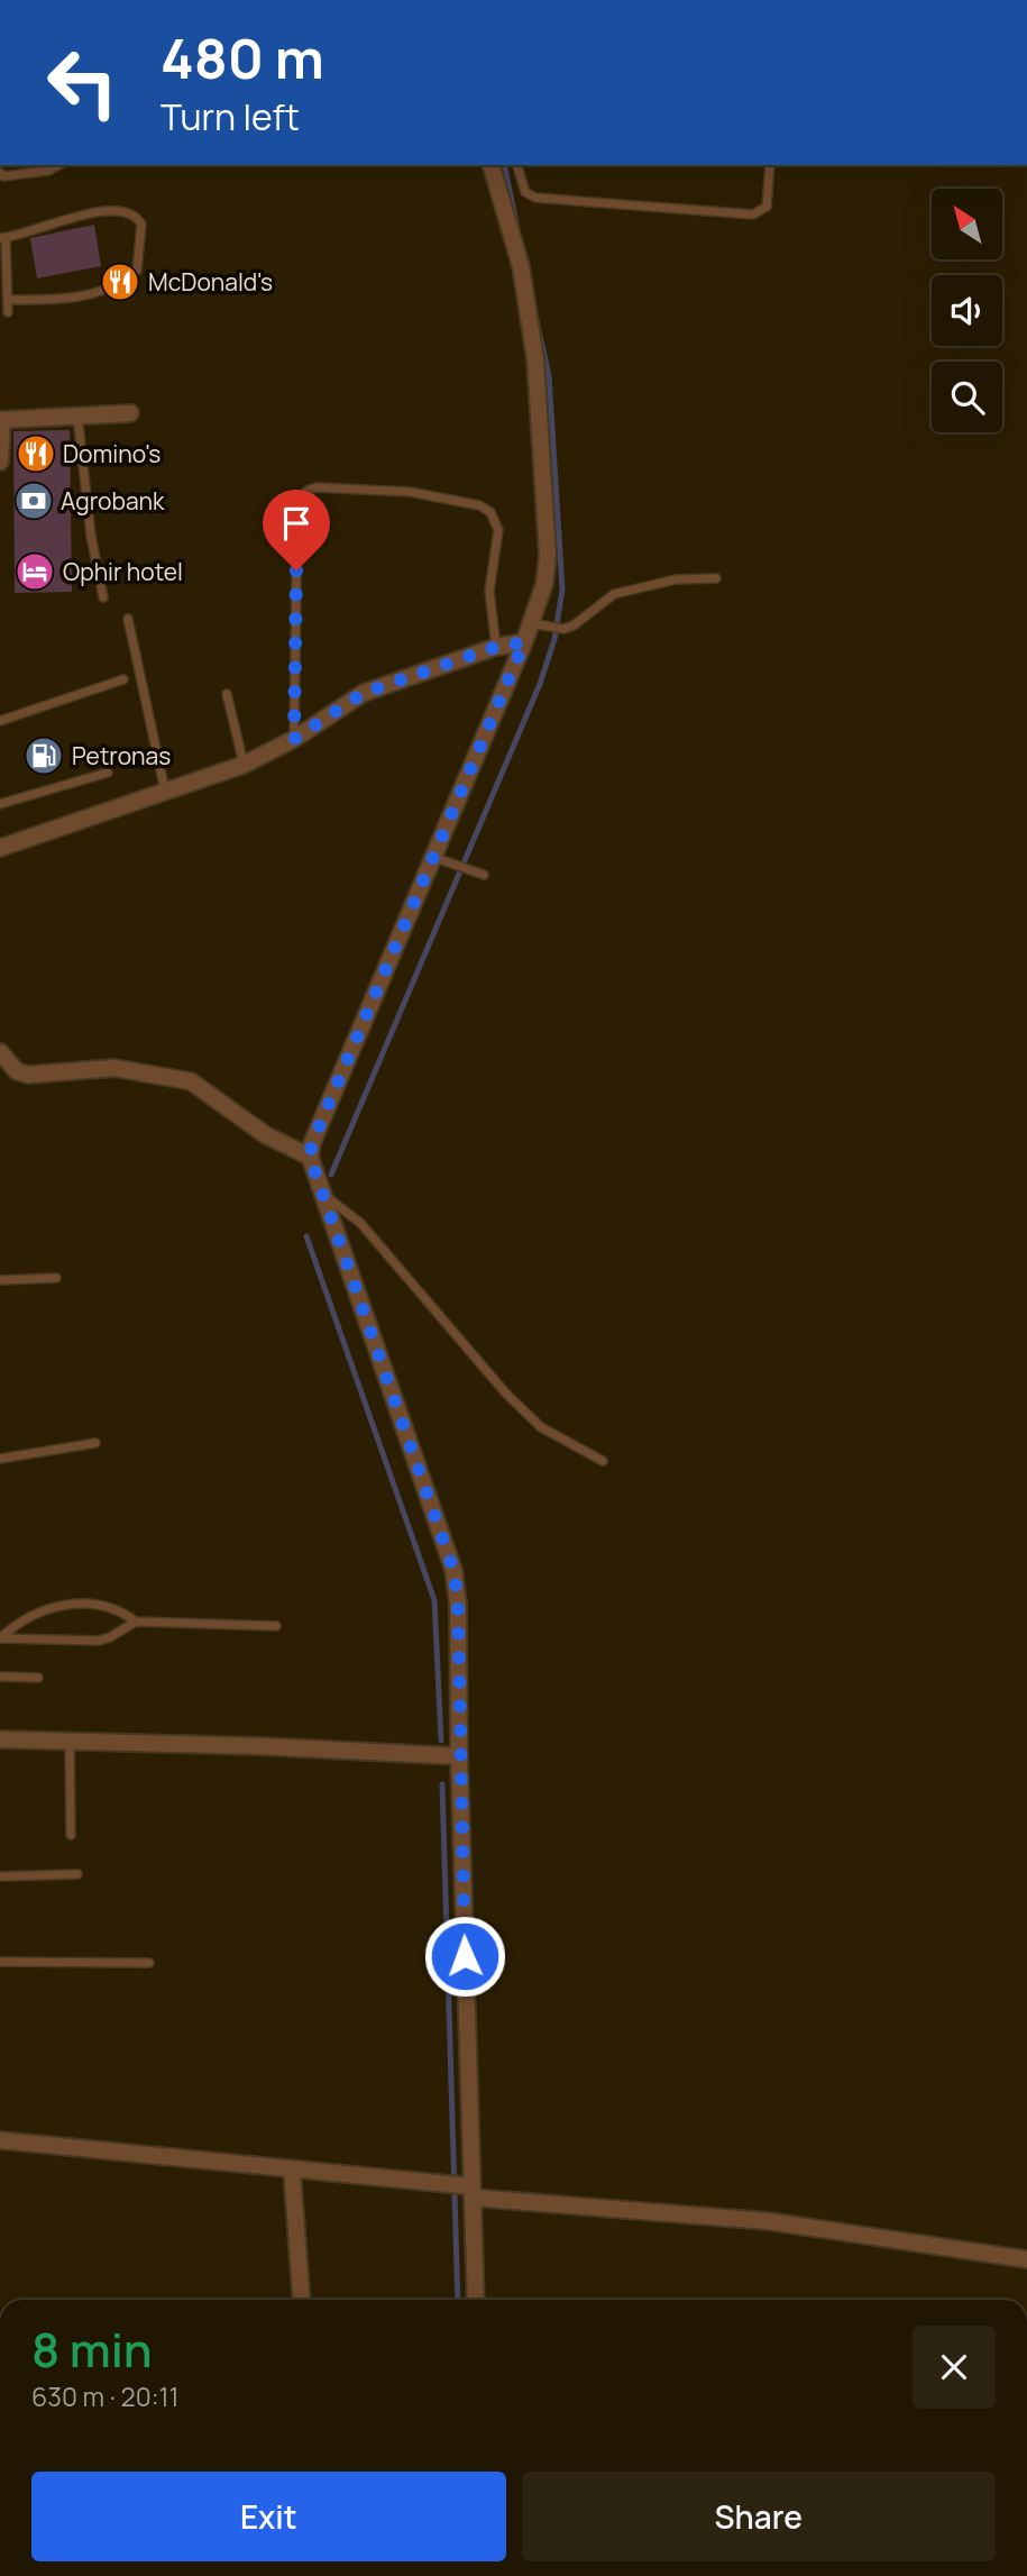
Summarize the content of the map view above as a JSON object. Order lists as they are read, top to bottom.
{
  "places": {
    "restaurant": ["McDonald's", "Domino's"],
    "bank": ["Agrobank"],
    "hotel": ["Ophir hotel"],
    "fuel station": ["Petronas"]
  },
  "north": "top left",
  "page": {
    "turn": ["480 m", "Turn left"],
    "heading": ["8 min", "630 m · 20:11"],
    "buttons": ["Exit", "Share"]
  }
}
